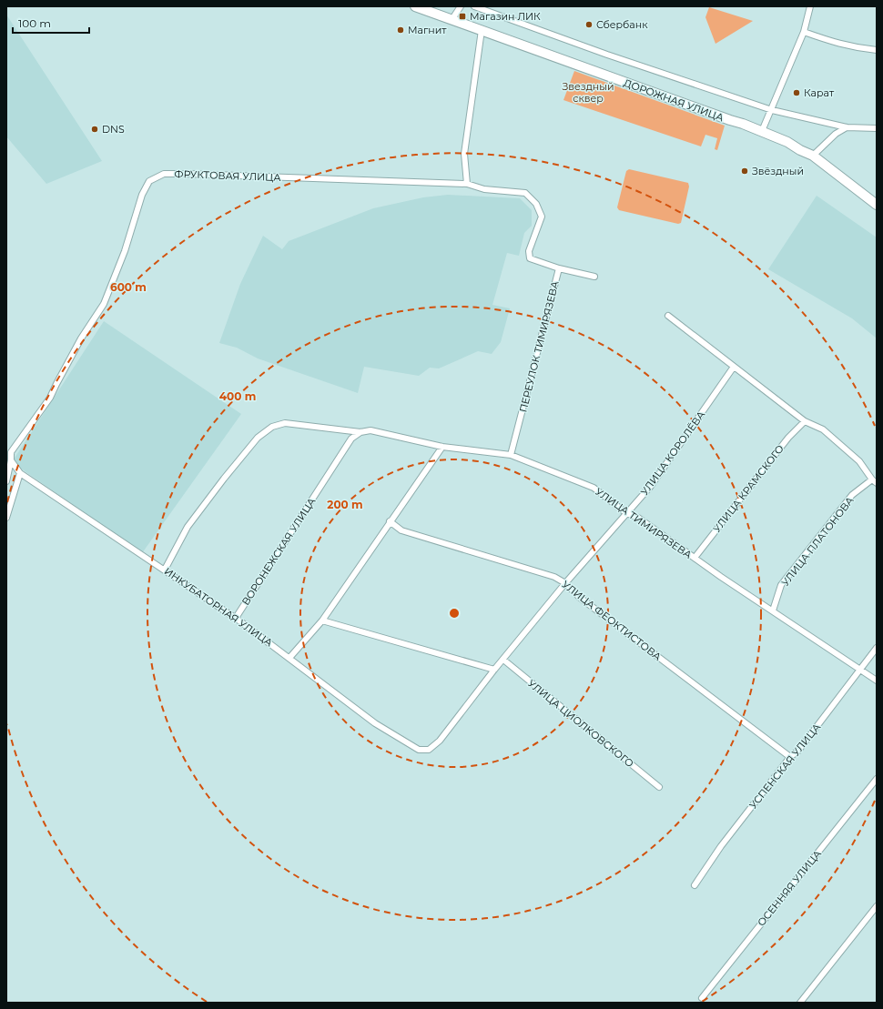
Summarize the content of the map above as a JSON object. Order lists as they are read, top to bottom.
{
  "streets": {
    "main road": ["ДОРОЖНАЯ УЛИЦА"],
    "street": [
      "ФРУКТОВАЯ УЛИЦА",
      "ПЕРЕУЛОК ТИМИРЯЗЕВА",
      "УЛИЦА КОРОЛЁВА",
      "УЛИЦА КРАМСКОГО",
      "УЛИЦА ТИМИРЯЗЕВА",
      "УЛИЦА ПЛАТОНОВА",
      "ВОРОНЕЖСКАЯ УЛИЦА",
      "ИНКУБАТОРНАЯ УЛИЦА",
      "УЛИЦА ФЕОКТИСТОВА",
      "УЛИЦА ЦИОЛКОВСКОГО",
      "УСПЕНСКАЯ УЛИЦА",
      "ОСЕННЯЯ УЛИЦА"
    ]
  },
  "crossings": [
    ["ФРУКТОВАЯ УЛИЦА", "ПЕРЕУЛОК ТИМИРЯЗЕВА"],
    ["ФРУКТОВАЯ УЛИЦА", "ИНКУБАТОРНАЯ УЛИЦА"],
    ["ПЕРЕУЛОК ТИМИРЯЗЕВА", "УЛИЦА ТИМИРЯЗЕВА"],
    ["УЛИЦА КОРОЛЁВА", "УЛИЦА ТИМИРЯЗЕВА"],
    ["УЛИЦА КОРОЛЁВА", "ИНКУБАТОРНАЯ УЛИЦА"],
    ["УЛИЦА КОРОЛЁВА", "УЛИЦА ФЕОКТИСТОВА"],
    ["УЛИЦА КОРОЛЁВА", "УЛИЦА ЦИОЛКОВСКОГО"],
    ["УЛИЦА КРАМСКОГО", "УЛИЦА ТИМИРЯЗЕВА"],
    ["УЛИЦА ТИМИРЯЗЕВА", "УЛИЦА ПЛАТОНОВА"],
    ["УЛИЦА ТИМИРЯЗЕВА", "ВОРОНЕЖСКАЯ УЛИЦА"],
    ["УЛИЦА ТИМИРЯЗЕВА", "ИНКУБАТОРНАЯ УЛИЦА"],
    ["УЛИЦА ТИМИРЯЗЕВА", "УСПЕНСКАЯ УЛИЦА"],
    ["ВОРОНЕЖСКАЯ УЛИЦА", "ИНКУБАТОРНАЯ УЛИЦА"],
    ["УЛИЦА ФЕОКТИСТОВА", "УСПЕНСКАЯ УЛИЦА"]
  ],
  "parks": ["Звездный сквер"],
  "places": {
    "transit": ["Магазин ЛИК"],
    "other": [
      "Сбербанк",
      "Магнит",
      "Карат",
      "DNS",
      "Звёздный"
    ]
  },
  "scale_bar": "100 m",
  "rings": ["600 m", "400 m", "200 m"]
}
